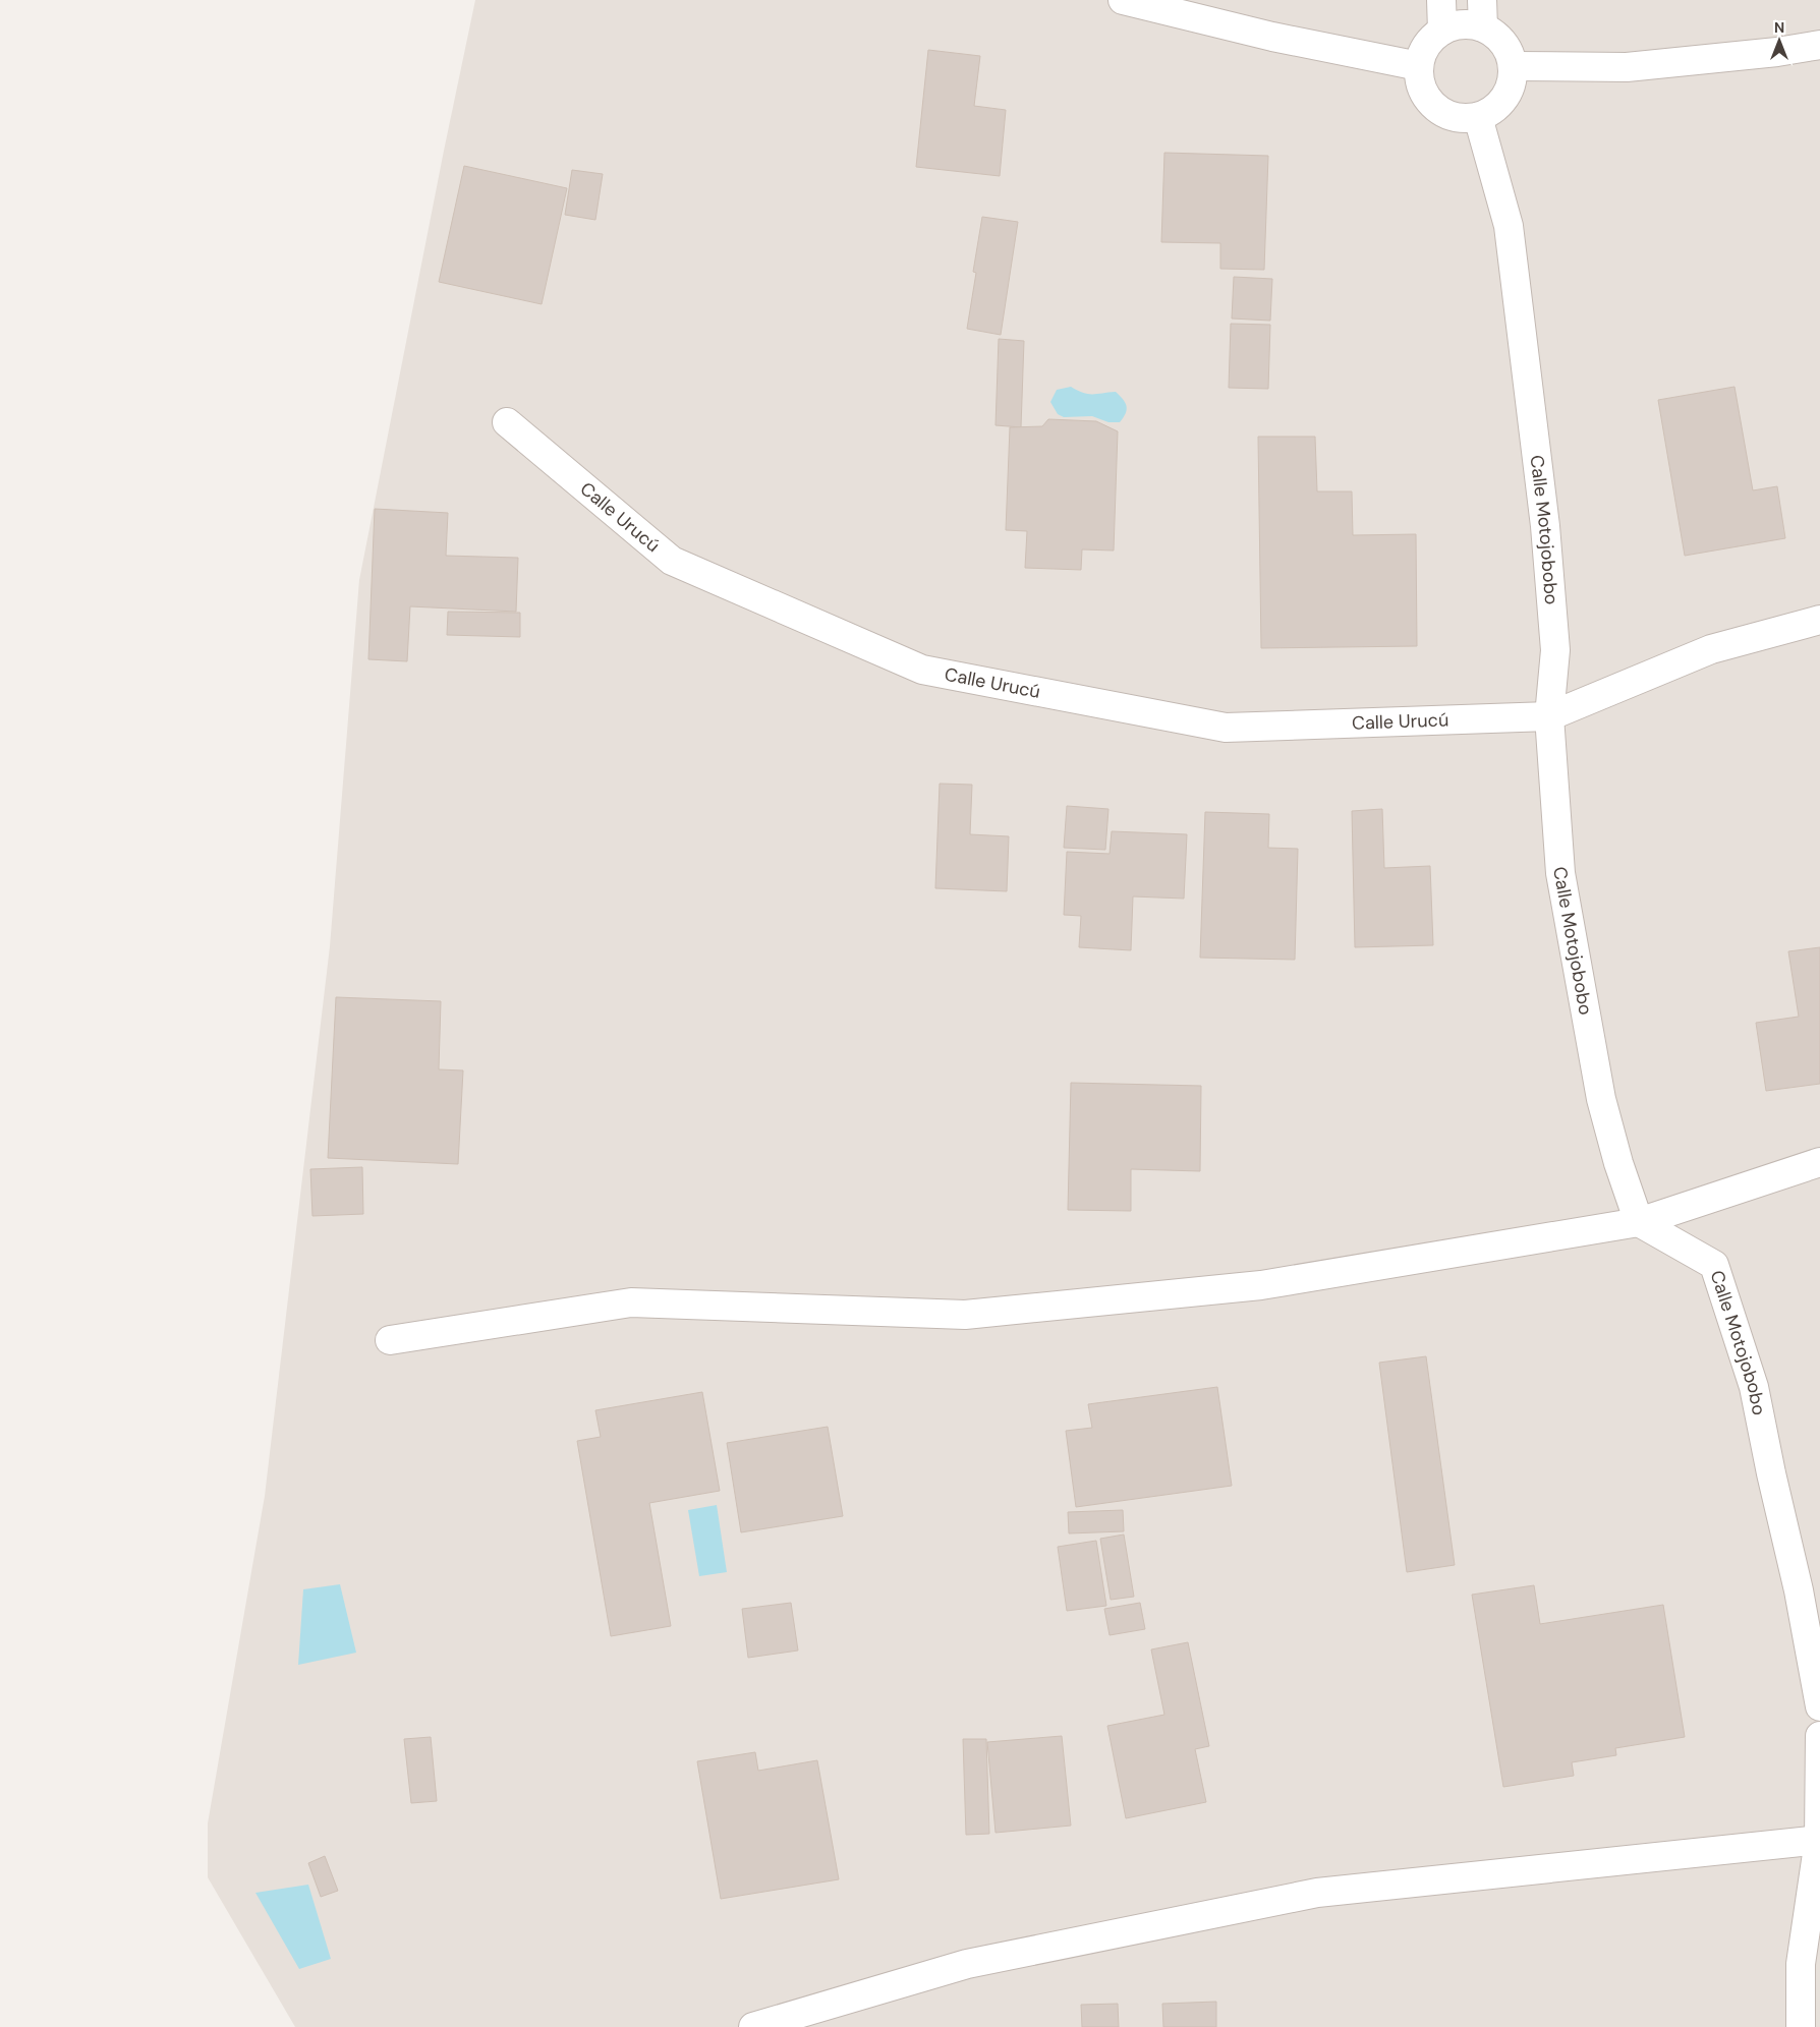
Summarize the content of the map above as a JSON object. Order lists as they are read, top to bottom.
{
  "streets": {
    "street": ["Calle Urucú", "Calle Motojobobo"]
  },
  "crossings": [
    ["Calle Urucú", "Calle Motojobobo"]
  ],
  "north": "top"
}
